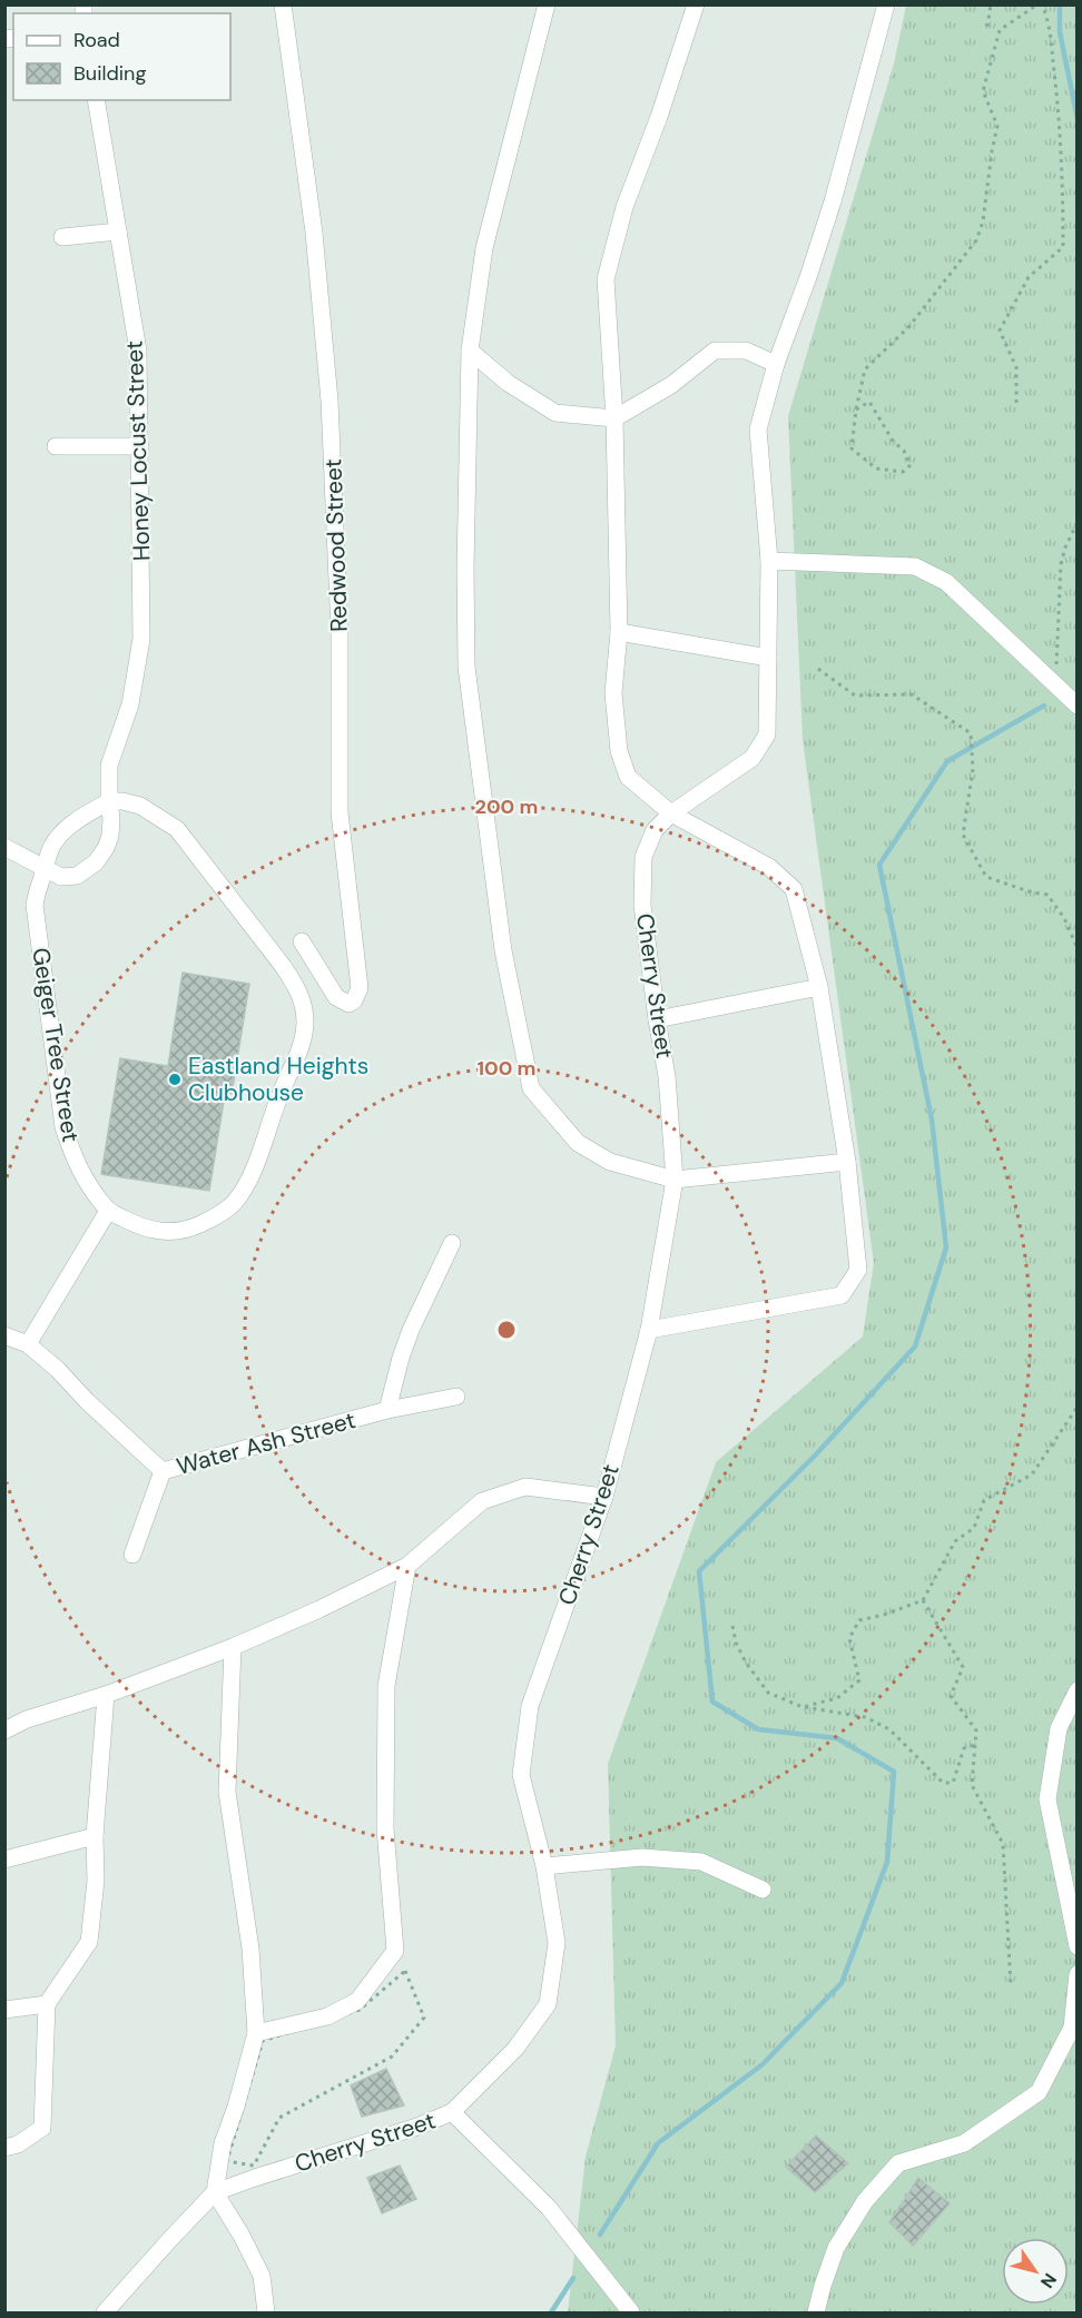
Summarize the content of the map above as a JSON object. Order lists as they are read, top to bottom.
{
  "streets": {
    "street": [
      "Honey Locust Street",
      "Redwood Street",
      "Cherry Street",
      "Geiger Tree Street",
      "Water Ash Street"
    ]
  },
  "crossings": [
    ["Honey Locust Street", "Geiger Tree Street"]
  ],
  "places": ["Eastland Heights Clubhouse"],
  "legend": ["Road", "Building"],
  "north": "bottom right",
  "rings": ["200 m", "100 m"]
}
